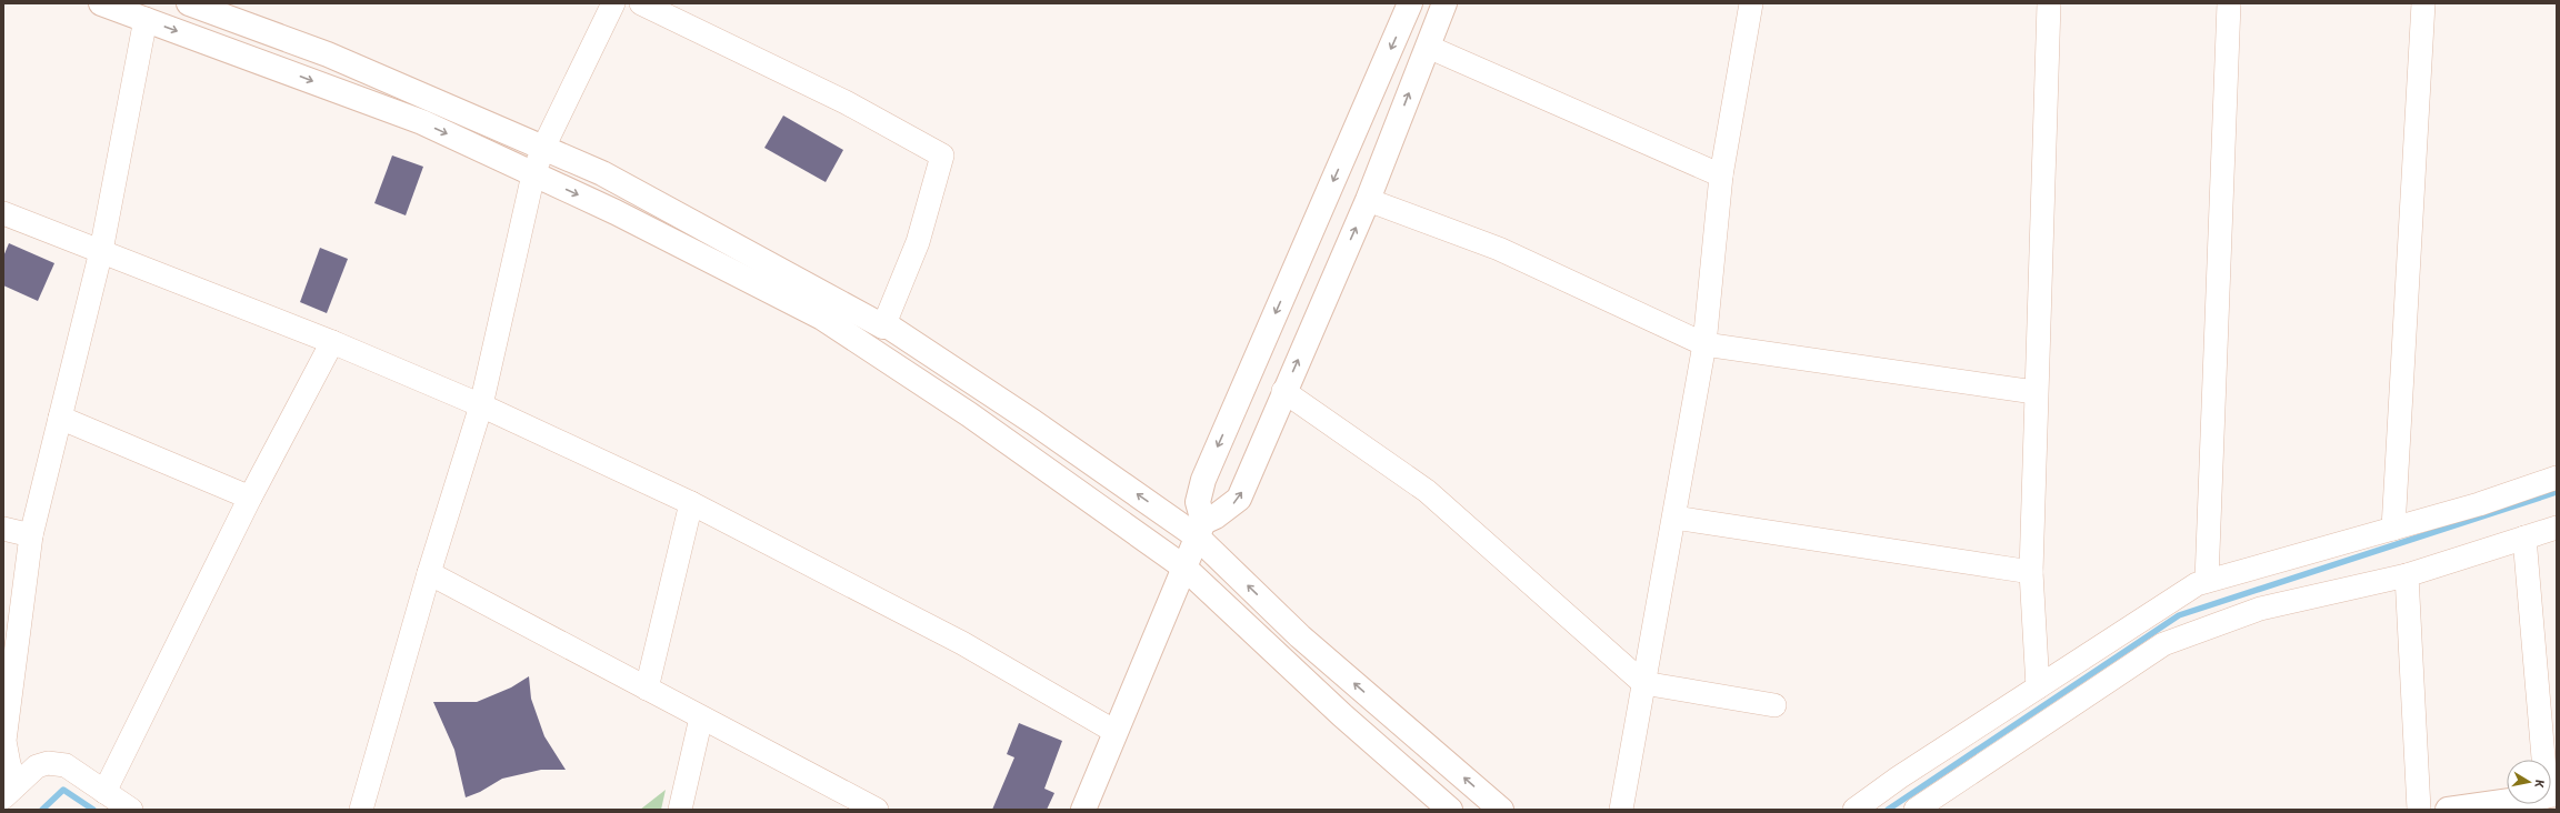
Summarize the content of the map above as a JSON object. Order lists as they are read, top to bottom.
{
  "north": "right"
}
